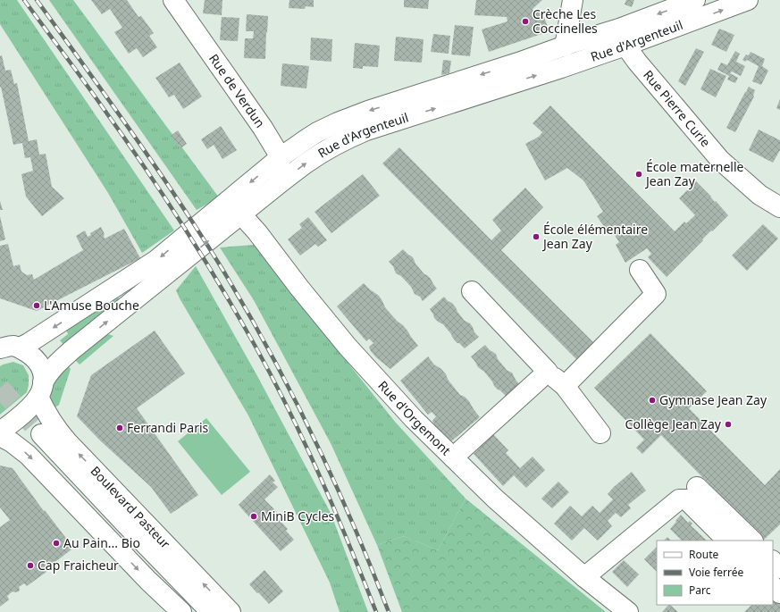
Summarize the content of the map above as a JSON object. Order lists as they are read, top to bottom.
{
  "streets": {
    "main road": [
      "Rue d'Argenteuil",
      "Rue de Verdun",
      "Rue Pierre Curie",
      "Rue d'Orgemont",
      "Boulevard Pasteur"
    ]
  },
  "crossings": [
    ["Rue d'Argenteuil", "Rue de Verdun"],
    ["Rue d'Argenteuil", "Rue Pierre Curie"],
    ["Rue d'Argenteuil", "Rue d'Orgemont"],
    ["Rue d'Argenteuil", "Boulevard Pasteur"]
  ],
  "places": [
    "Crèche Les Coccinelles",
    "École maternelle Jean Zay",
    "École élémentaire Jean Zay",
    "L'Amuse Bouche",
    "Gymnase Jean Zay",
    "Collège Jean Zay",
    "Ferrandi Paris",
    "MiniB Cycles",
    "Au Pain... Bio",
    "Cap Fraicheur"
  ],
  "legend": ["Route", "Voie ferrée", "Parc"]
}
